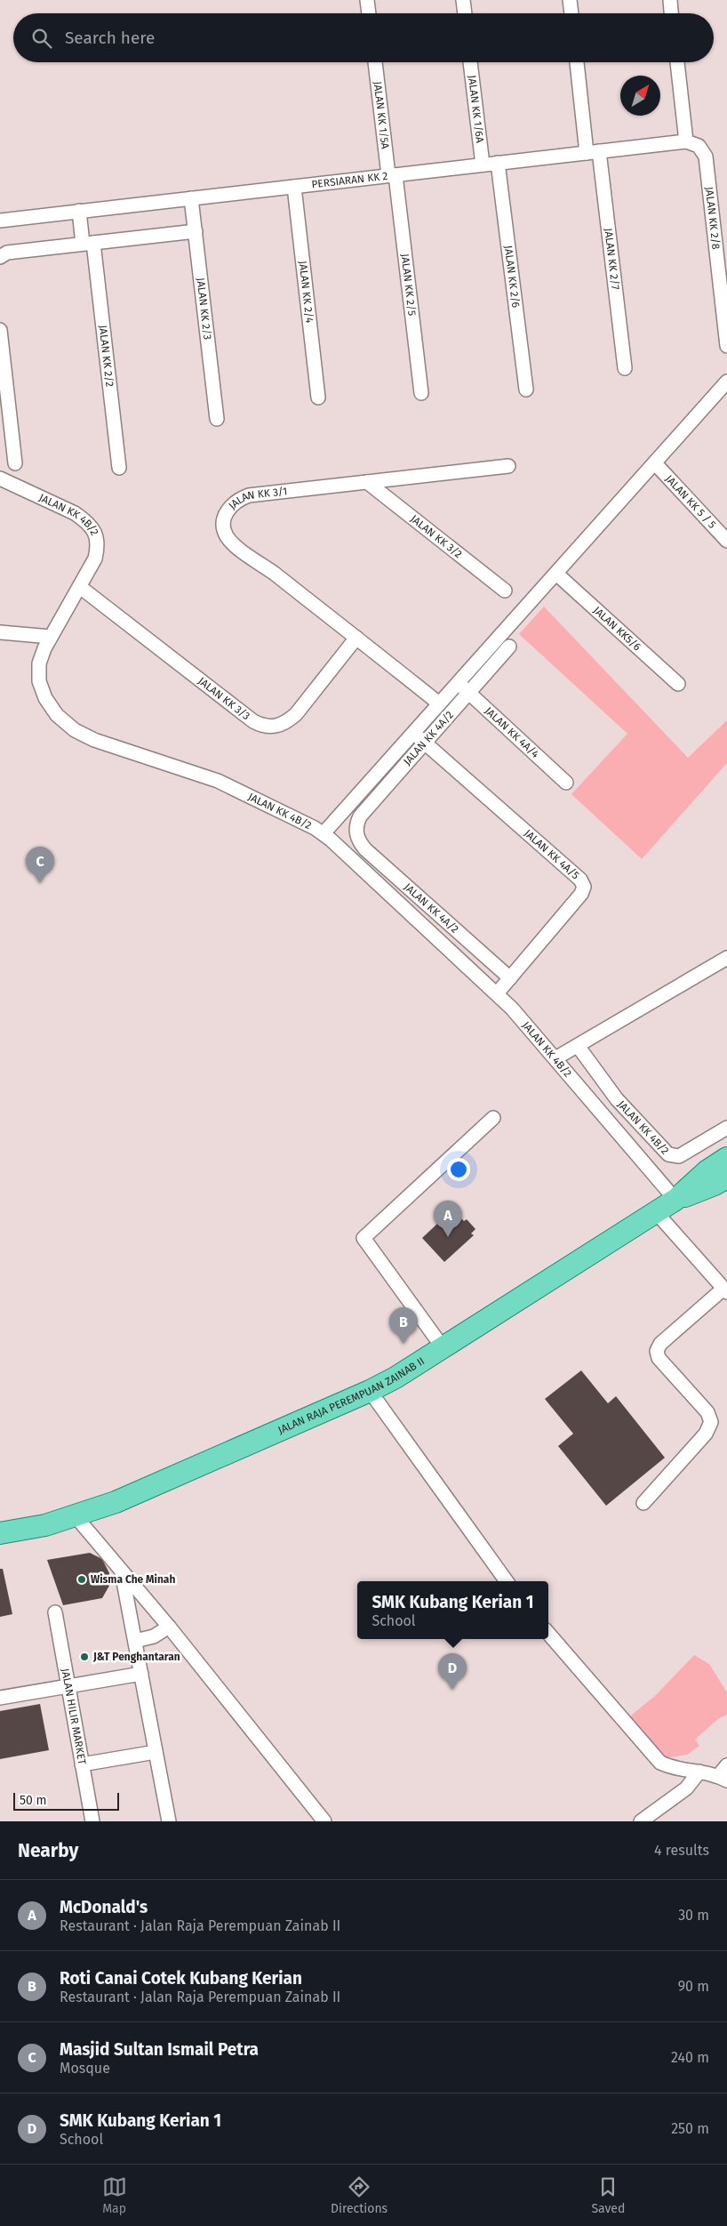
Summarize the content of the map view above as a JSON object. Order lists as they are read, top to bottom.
{
  "streets": {
    "main road": ["JALAN RAJA PEREMPUAN ZAINAB II"],
    "street": [
      "JALAN KK 1/6A",
      "JALAN KK 1/5A",
      "PERSIARAN KK 2",
      "JALAN KK 2/8",
      "JALAN KK 2/7",
      "JALAN KK 2/6",
      "JALAN KK 2/5",
      "JALAN KK 2/4",
      "JALAN KK 2/3",
      "JALAN KK 2/2",
      "JALAN KK 3/1",
      "JALAN KK 5 / 5",
      "JALAN KK 4B/2",
      "JALAN KK 3/2",
      "JALAN KK5/6",
      "JALAN KK 3/3",
      "JALAN KK 4A/4",
      "JALAN KK 4A/2",
      "JALAN KK 4A/5",
      "JALAN HILIR MARKET"
    ]
  },
  "crossings": [
    ["JALAN KK 1/6A", "PERSIARAN KK 2"],
    ["JALAN KK 1/5A", "PERSIARAN KK 2"],
    ["JALAN KK 1/5A", "JALAN KK 2/5"],
    ["PERSIARAN KK 2", "JALAN KK 2/8"],
    ["PERSIARAN KK 2", "JALAN KK 2/7"],
    ["PERSIARAN KK 2", "JALAN KK 2/6"],
    ["PERSIARAN KK 2", "JALAN KK 2/5"],
    ["PERSIARAN KK 2", "JALAN KK 2/4"],
    ["PERSIARAN KK 2", "JALAN KK 2/3"],
    ["PERSIARAN KK 2", "JALAN KK 2/2"],
    ["JALAN KK 3/1", "JALAN KK 3/2"],
    ["JALAN KK 3/1", "JALAN KK 3/3"],
    ["JALAN KK 4B/2", "JALAN KK 3/3"],
    ["JALAN KK 4B/2", "JALAN KK 4A/5"],
    ["JALAN KK 4B/2", "JALAN RAJA PEREMPUAN ZAINAB II"],
    ["JALAN KK 4A/4", "JALAN KK 4A/2"],
    ["JALAN KK 4A/2", "JALAN KK 4A/5"]
  ],
  "places": ["Wisma Che Minah", "J&T Penghantaran"],
  "scale_bar": "50 m",
  "north": "top right",
  "page": {
    "search": "Search here",
    "pins": [
      "C",
      "A",
      "B",
      "D"
    ],
    "popup": ["SMK Kubang Kerian 1", "School"],
    "scale": "50 m",
    "heading": ["Nearby", "4 results"],
    "list": [
      {
        "mark": "A",
        "name": "McDonald's",
        "note": "Restaurant · Jalan Raja Perempuan Zainab II",
        "value": "30 m"
      },
      {
        "mark": "B",
        "name": "Roti Canai Cotek Kubang Kerian",
        "note": "Restaurant · Jalan Raja Perempuan Zainab II",
        "value": "90 m"
      },
      {
        "mark": "C",
        "name": "Masjid Sultan Ismail Petra",
        "note": "Mosque",
        "value": "240 m"
      },
      {
        "mark": "D",
        "name": "SMK Kubang Kerian 1",
        "note": "School",
        "value": "250 m"
      }
    ],
    "nav": ["Map", "Directions", "Saved"]
  }
}
